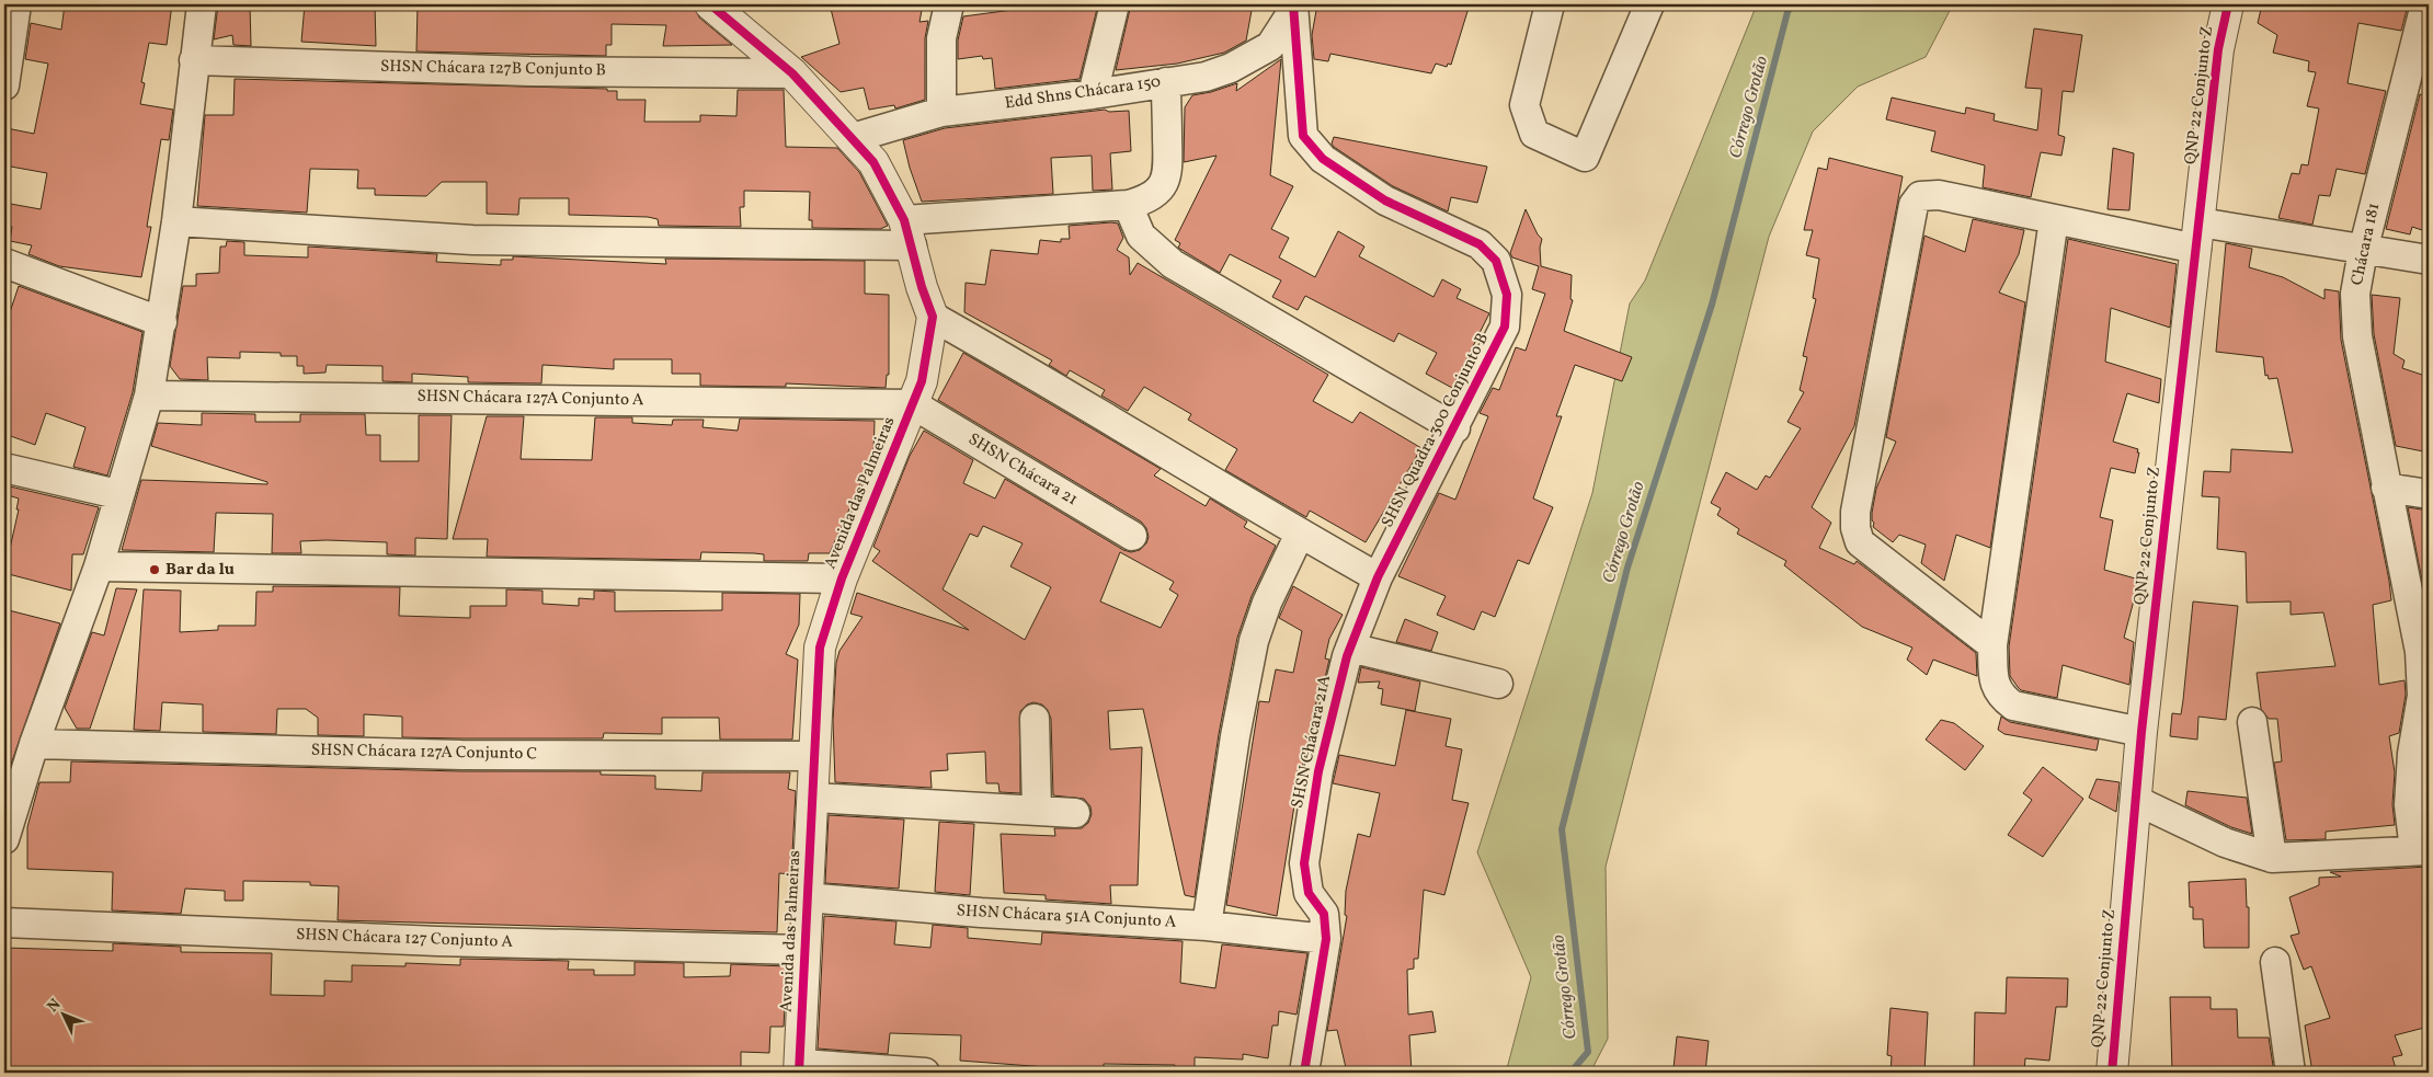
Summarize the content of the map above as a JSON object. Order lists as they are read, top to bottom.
{
  "streets": {
    "street": [
      "SHSN Chácara 127B Conjunto B",
      "Edd Shns Chácara 150",
      "QNP 22 Conjunto Z",
      "Chácara 181",
      "SHSN Chácara 127A Conjunto A",
      "SHSN Quadra 300 Conjunto B",
      "SHSN Chácara 21",
      "Avenida das Palmeiras",
      "SHSN Chácara 21A",
      "SHSN Chácara 127A Conjunto C",
      "SHSN Chácara 51A Conjunto A",
      "SHSN Chácara 127 Conjunto A"
    ]
  },
  "crossings": [
    ["SHSN Chácara 127B Conjunto B", "Avenida das Palmeiras"],
    ["Edd Shns Chácara 150", "SHSN Quadra 300 Conjunto B"],
    ["Edd Shns Chácara 150", "Avenida das Palmeiras"],
    ["SHSN Chácara 127A Conjunto A", "SHSN Chácara 21"],
    ["SHSN Chácara 127A Conjunto A", "Avenida das Palmeiras"],
    ["SHSN Quadra 300 Conjunto B", "SHSN Chácara 21A"],
    ["SHSN Chácara 21", "Avenida das Palmeiras"],
    ["Avenida das Palmeiras", "SHSN Chácara 127A Conjunto C"],
    ["Avenida das Palmeiras", "SHSN Chácara 51A Conjunto A"],
    ["Avenida das Palmeiras", "SHSN Chácara 127 Conjunto A"],
    ["SHSN Chácara 21A", "SHSN Chácara 51A Conjunto A"]
  ],
  "water": ["Córrego Grotão"],
  "places": ["Bar da lu"],
  "north": "top left"
}
